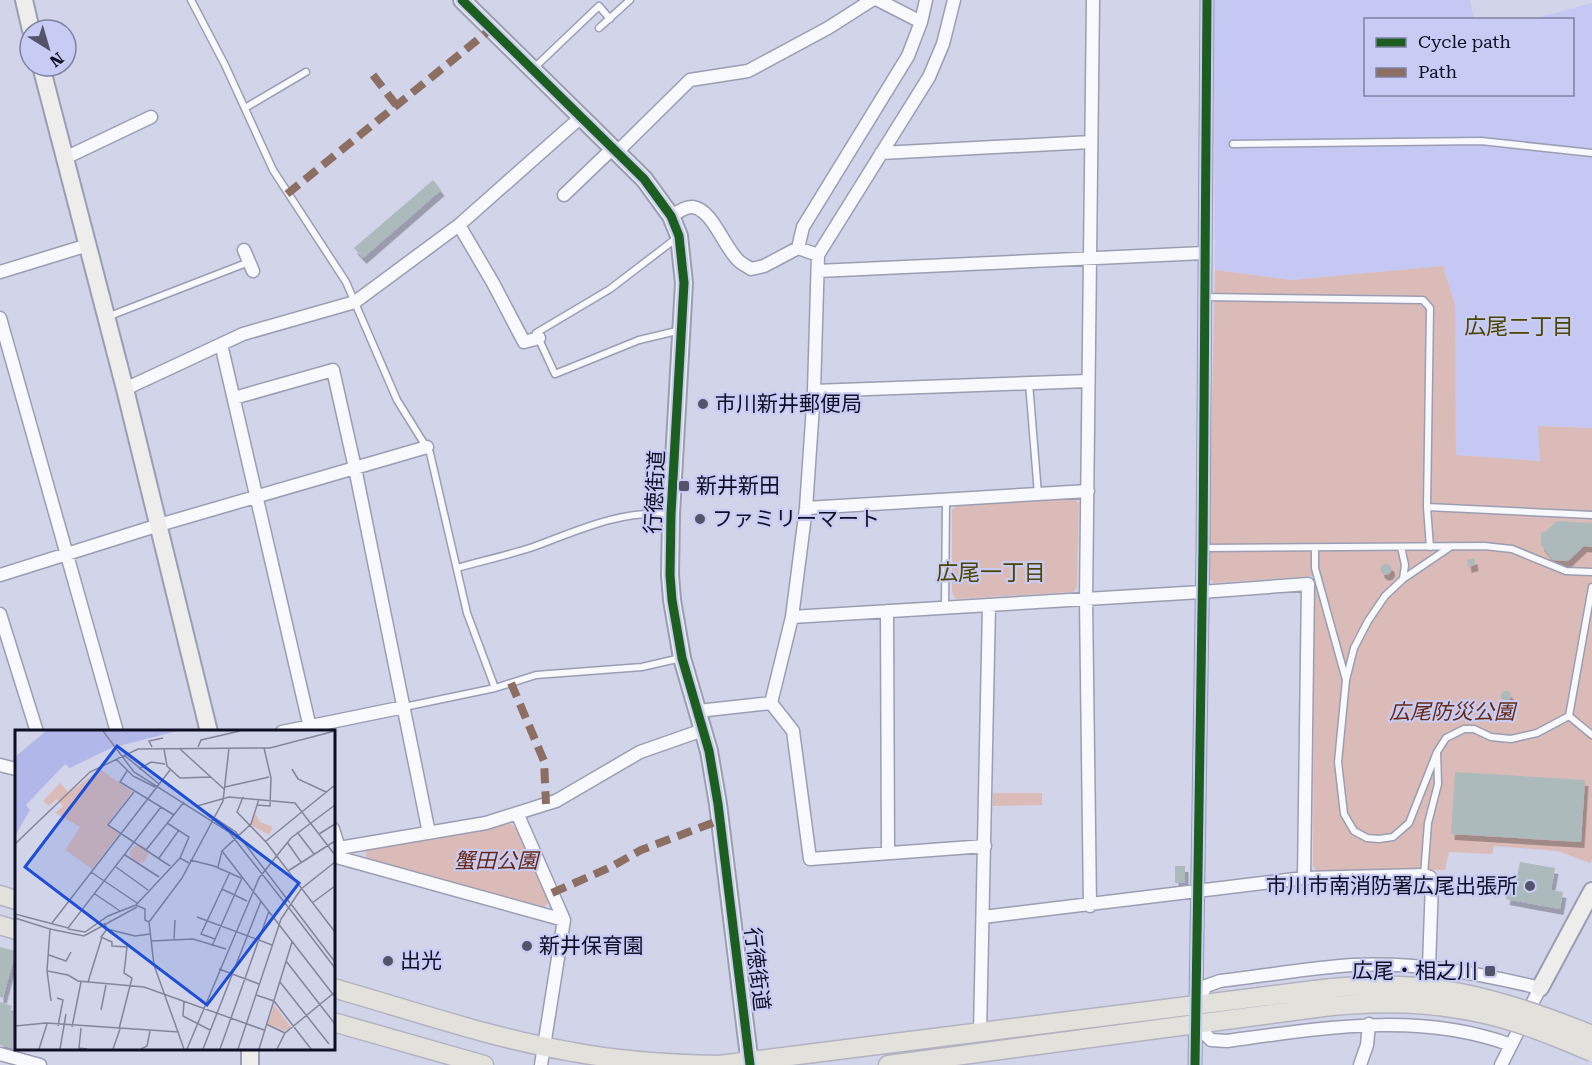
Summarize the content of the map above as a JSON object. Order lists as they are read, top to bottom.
{
  "streets": {
    "street": ["行徳街道"]
  },
  "districts": ["広尾二丁目", "広尾一丁目"],
  "parks": ["広尾防災公園", "蟹田公園"],
  "places": {
    "other": [
      "市川新井郵便局",
      "ファミリーマート",
      "市川市南消防署広尾出張所",
      "新井保育園",
      "出光"
    ],
    "transit": ["新井新田", "広尾・相之川"]
  },
  "legend": ["Cycle path", "Path"],
  "north": "bottom right"
}
